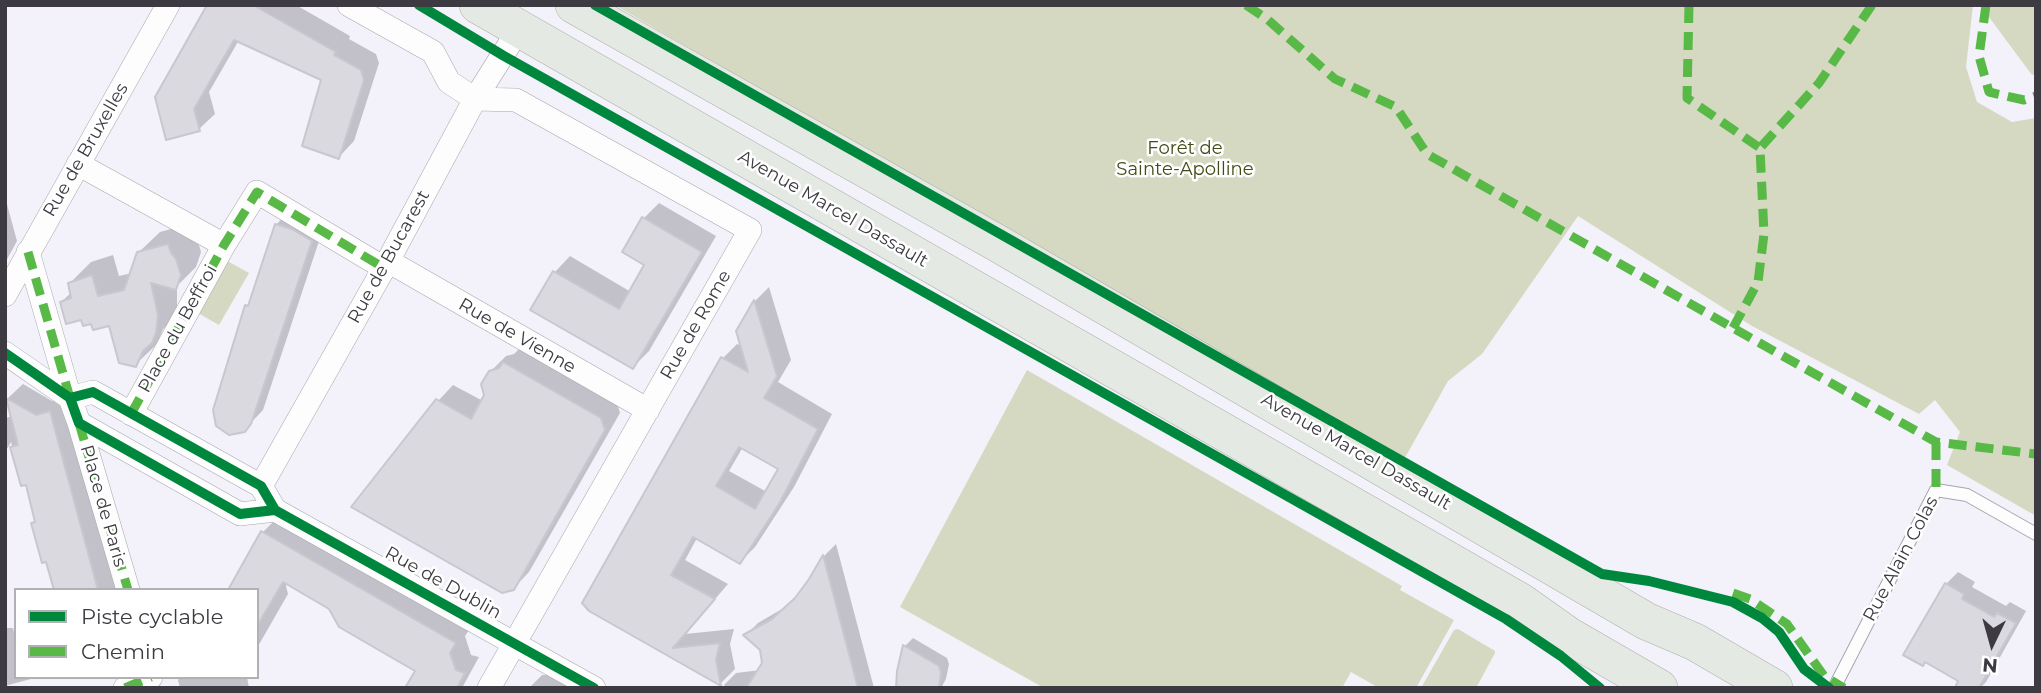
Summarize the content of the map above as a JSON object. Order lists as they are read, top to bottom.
{
  "streets": {
    "main road": ["Avenue Marcel Dassault"],
    "street": [
      "Rue de Bruxelles",
      "Rue de Bucarest",
      "Rue de Rome",
      "Place du Beffroi",
      "Rue de Vienne",
      "Place de Paris",
      "Rue de Dublin"
    ],
    "lane": ["Rue Alain Colas"]
  },
  "crossings": [
    ["Rue de Bruxelles", "Place du Beffroi"],
    ["Avenue Marcel Dassault", "Rue de Bucarest"],
    ["Rue de Bucarest", "Rue de Rome"],
    ["Rue de Bucarest", "Place du Beffroi"],
    ["Rue de Bucarest", "Rue de Vienne"],
    ["Rue de Rome", "Rue de Vienne"],
    ["Rue de Rome", "Rue de Dublin"],
    ["Place du Beffroi", "Rue de Vienne"]
  ],
  "parks": ["Forêt de Sainte-Apolline"],
  "legend": ["Piste cyclable", "Chemin"],
  "north": "bottom"
}
